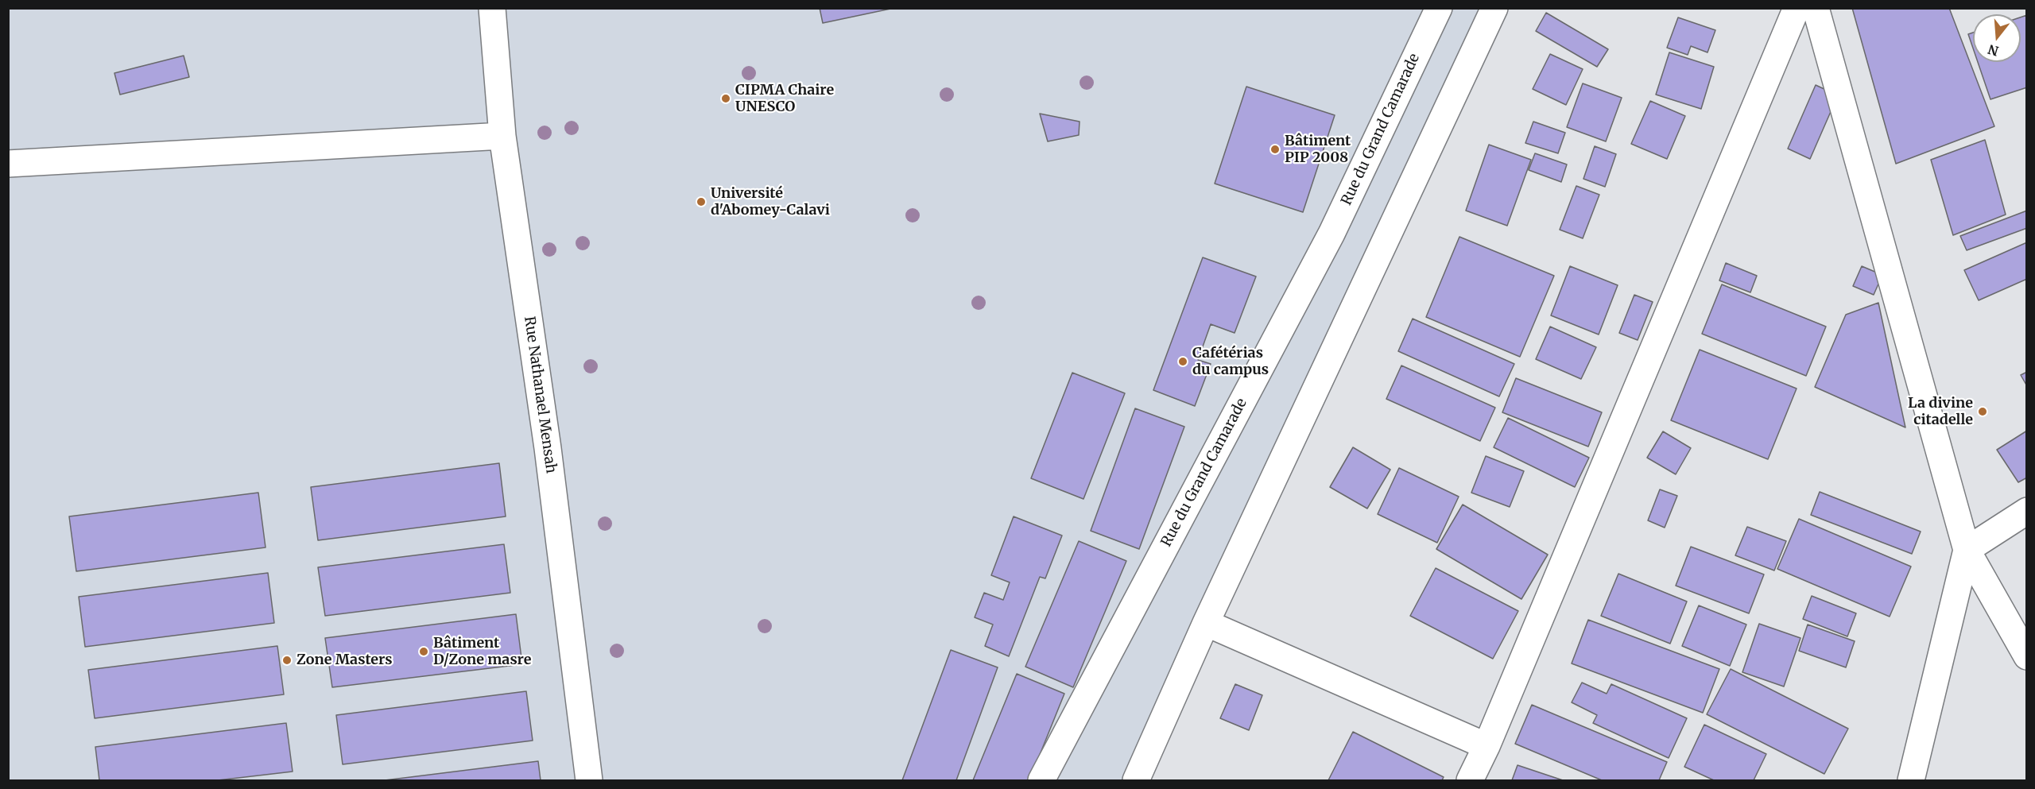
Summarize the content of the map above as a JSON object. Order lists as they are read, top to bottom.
{
  "streets": {
    "street": ["Rue du Grand Camarade", "Rue Nathanael Mensah"]
  },
  "places": [
    "CIPMA Chaire UNESCO",
    "Bâtiment PIP 2008",
    "Université d'Abomey-Calavi",
    "Cafétérias du campus",
    "La divine citadelle",
    "Bâtiment D/Zone masre",
    "Zone Masters"
  ],
  "north": "bottom"
}
